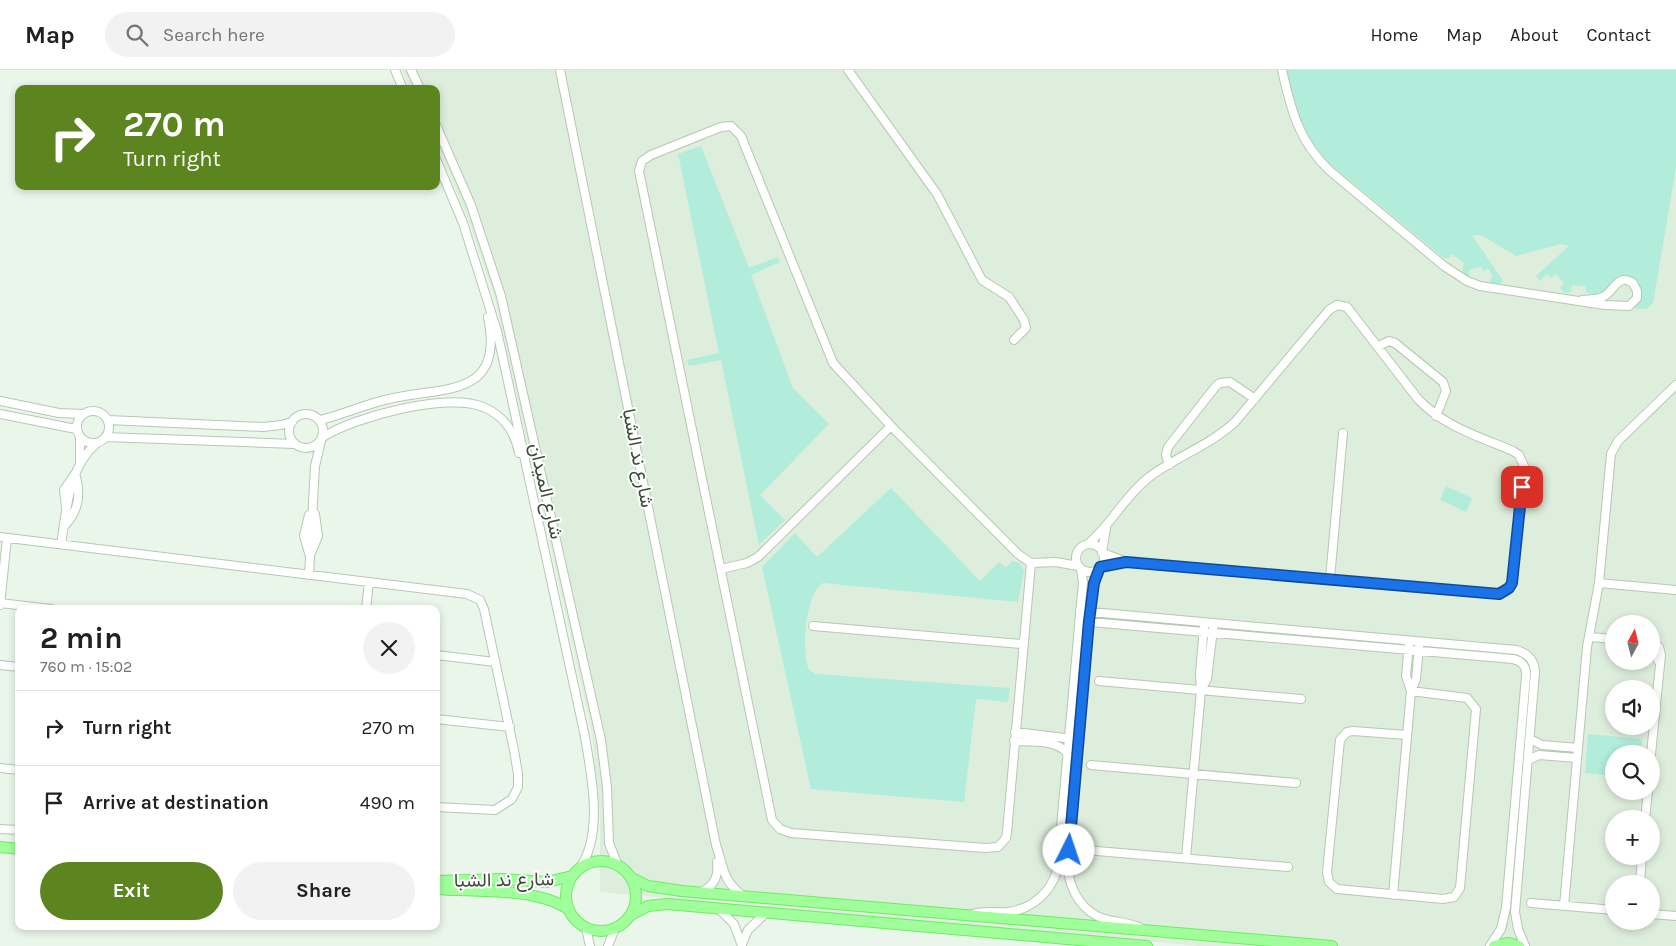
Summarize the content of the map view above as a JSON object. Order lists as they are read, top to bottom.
{
  "streets": {
    "main road": ["شارع ند الشبا"],
    "street": ["شارع الميدان"]
  },
  "crossings": [
    ["شارع ند الشبا", "شارع الميدان"]
  ],
  "north": "top",
  "page": {
    "header": "Map",
    "search": "Search here",
    "nav": [
      "Home",
      "Map",
      "About",
      "Contact"
    ],
    "turn": ["270 m", "Turn right"],
    "heading": ["2 min", "760 m · 15:02"],
    "map_buttons": ["+", "−"],
    "list": [
      {
        "name": "Turn right",
        "value": "270 m"
      },
      {
        "name": "Arrive at destination",
        "value": "490 m"
      }
    ],
    "buttons": ["Exit", "Share"]
  }
}
